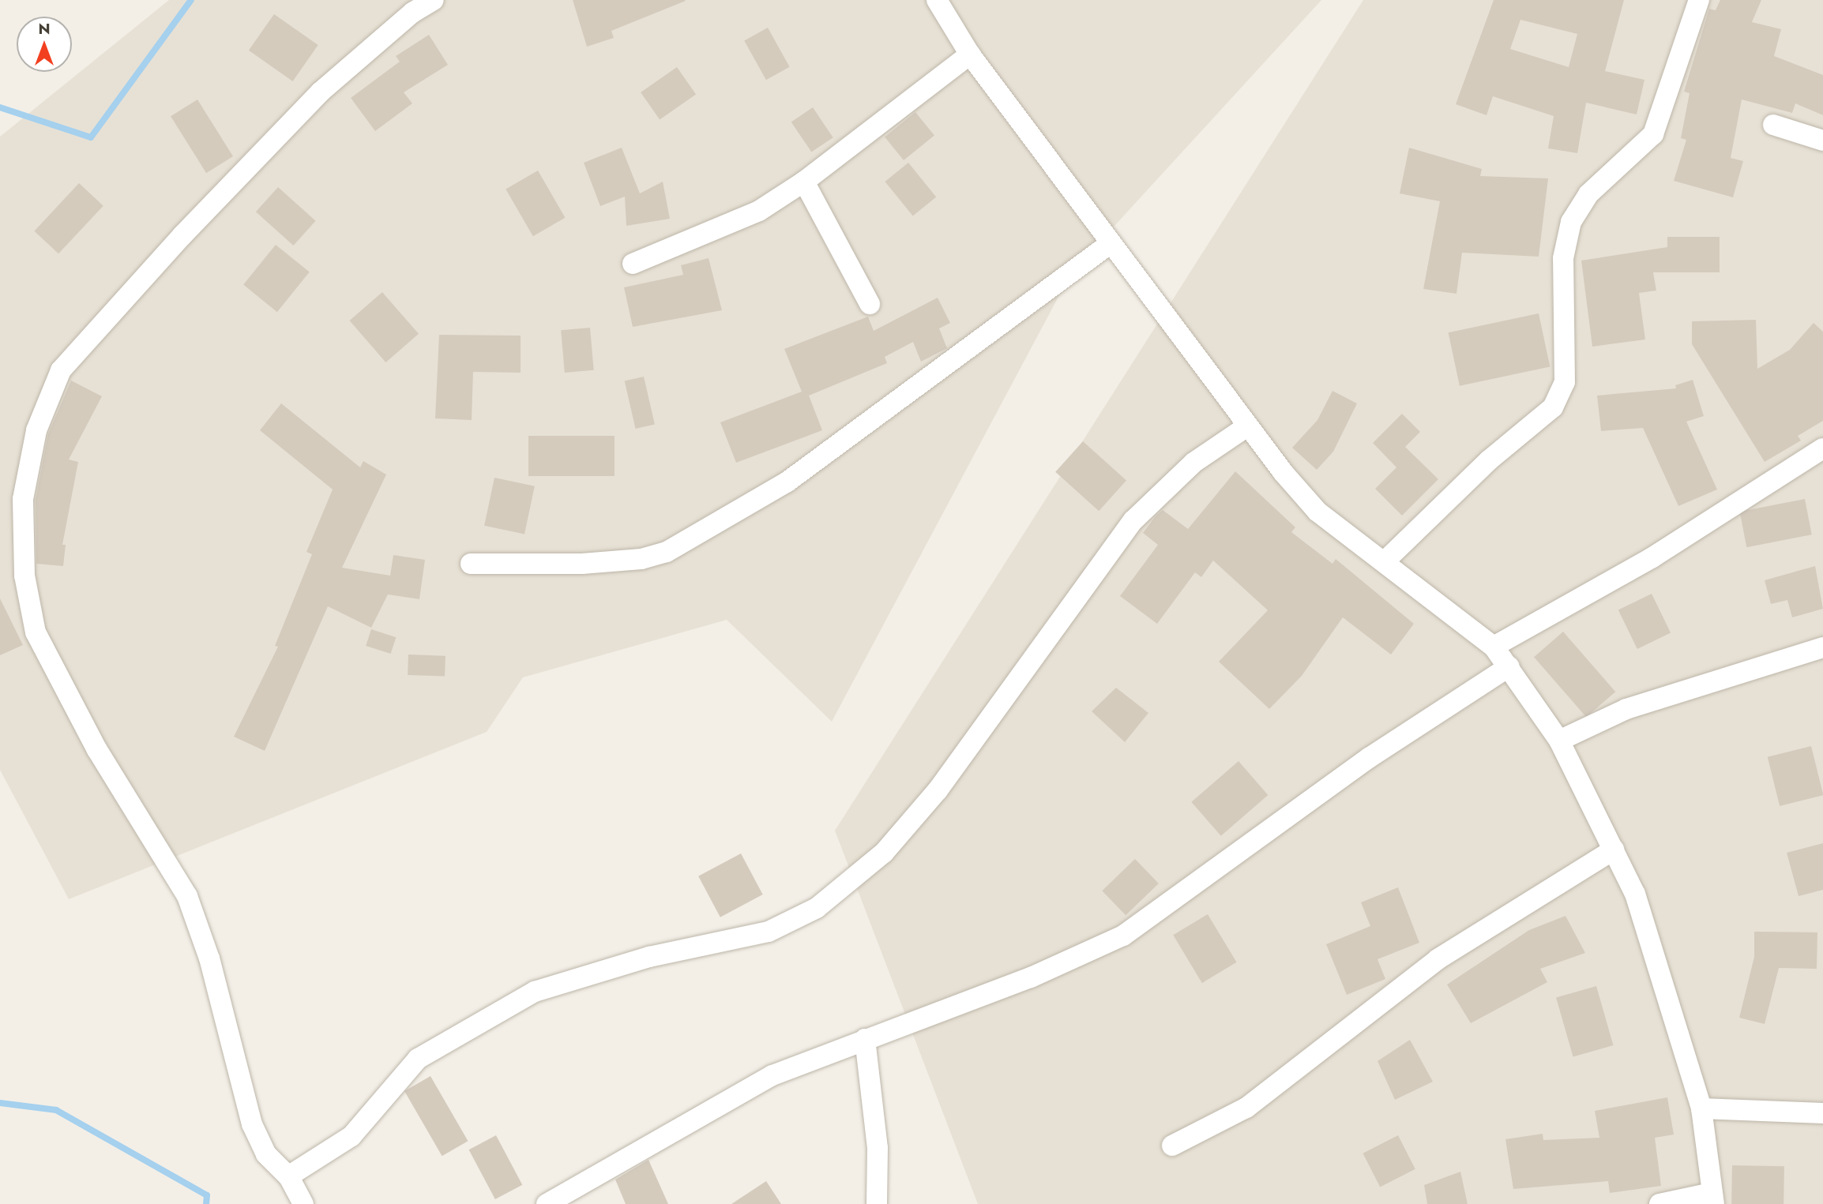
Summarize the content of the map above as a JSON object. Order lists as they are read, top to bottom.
{
  "north": "top"
}
